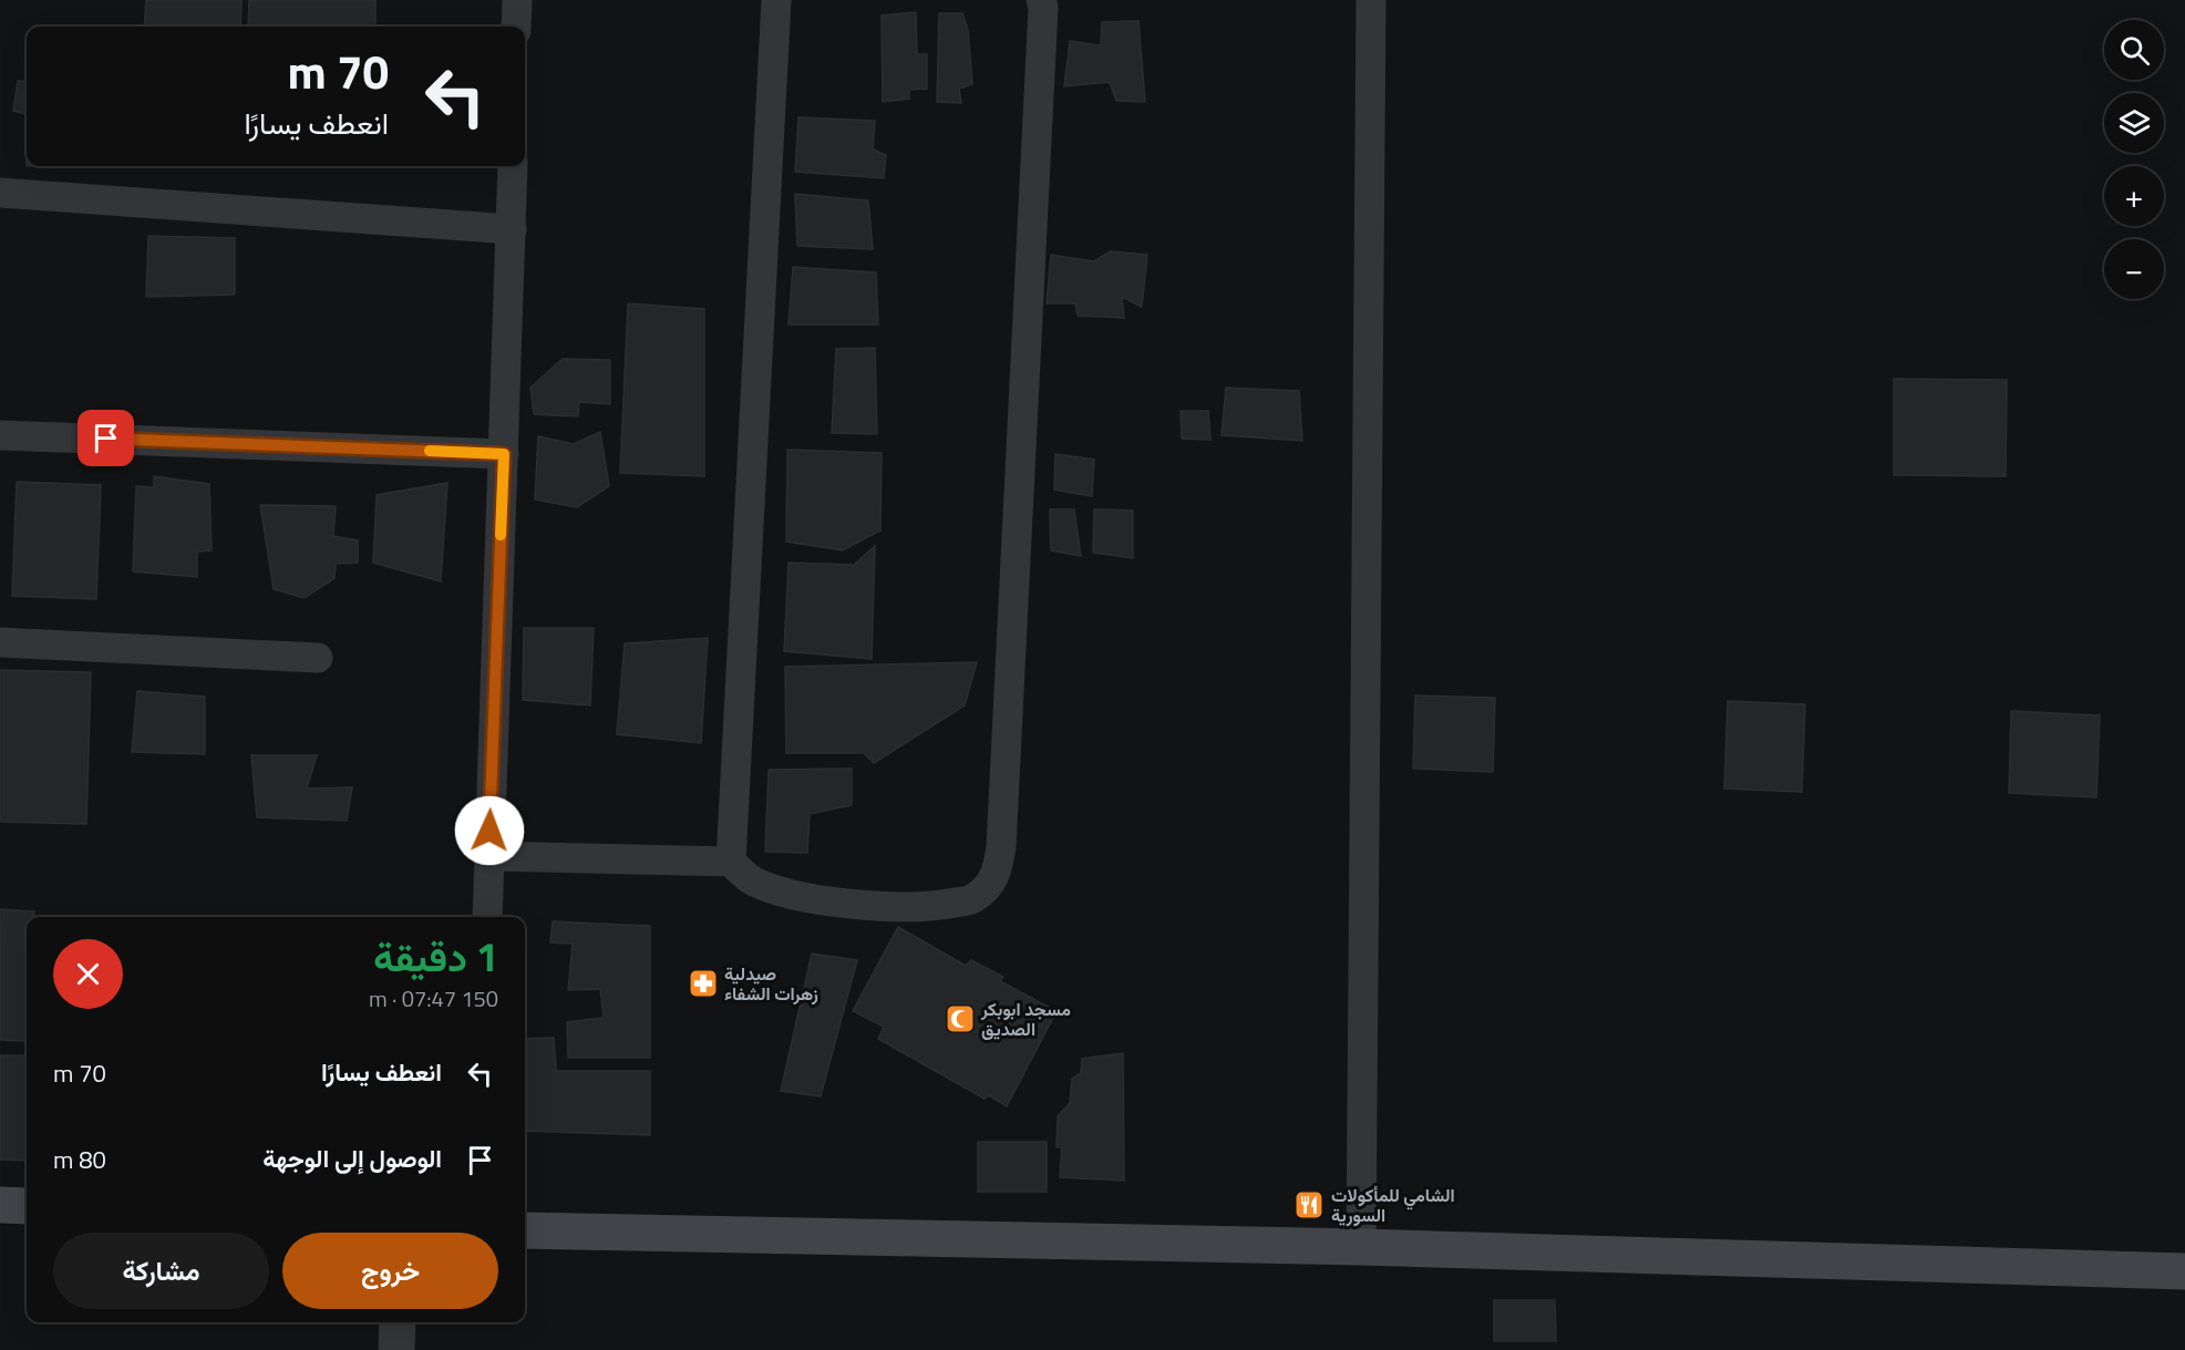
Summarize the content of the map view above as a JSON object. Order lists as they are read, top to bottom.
{
  "places": {
    "pharmacy": ["صيدلية زهرات الشفاء"],
    "mosque": ["مسجد ابوبكر الصديق"],
    "restaurant": ["الشامي للمأكولات السورية"]
  },
  "page": {
    "map_buttons": ["+", "−"],
    "turn": ["70 m", "انعطف يسارًا"],
    "heading": ["1 دقيقة", "150 m · 07:47"],
    "list": [
      {
        "name": "انعطف يسارًا",
        "value": "70 m"
      },
      {
        "name": "الوصول إلى الوجهة",
        "value": "80 m"
      }
    ],
    "buttons": ["خروج", "مشاركة"]
  }
}
